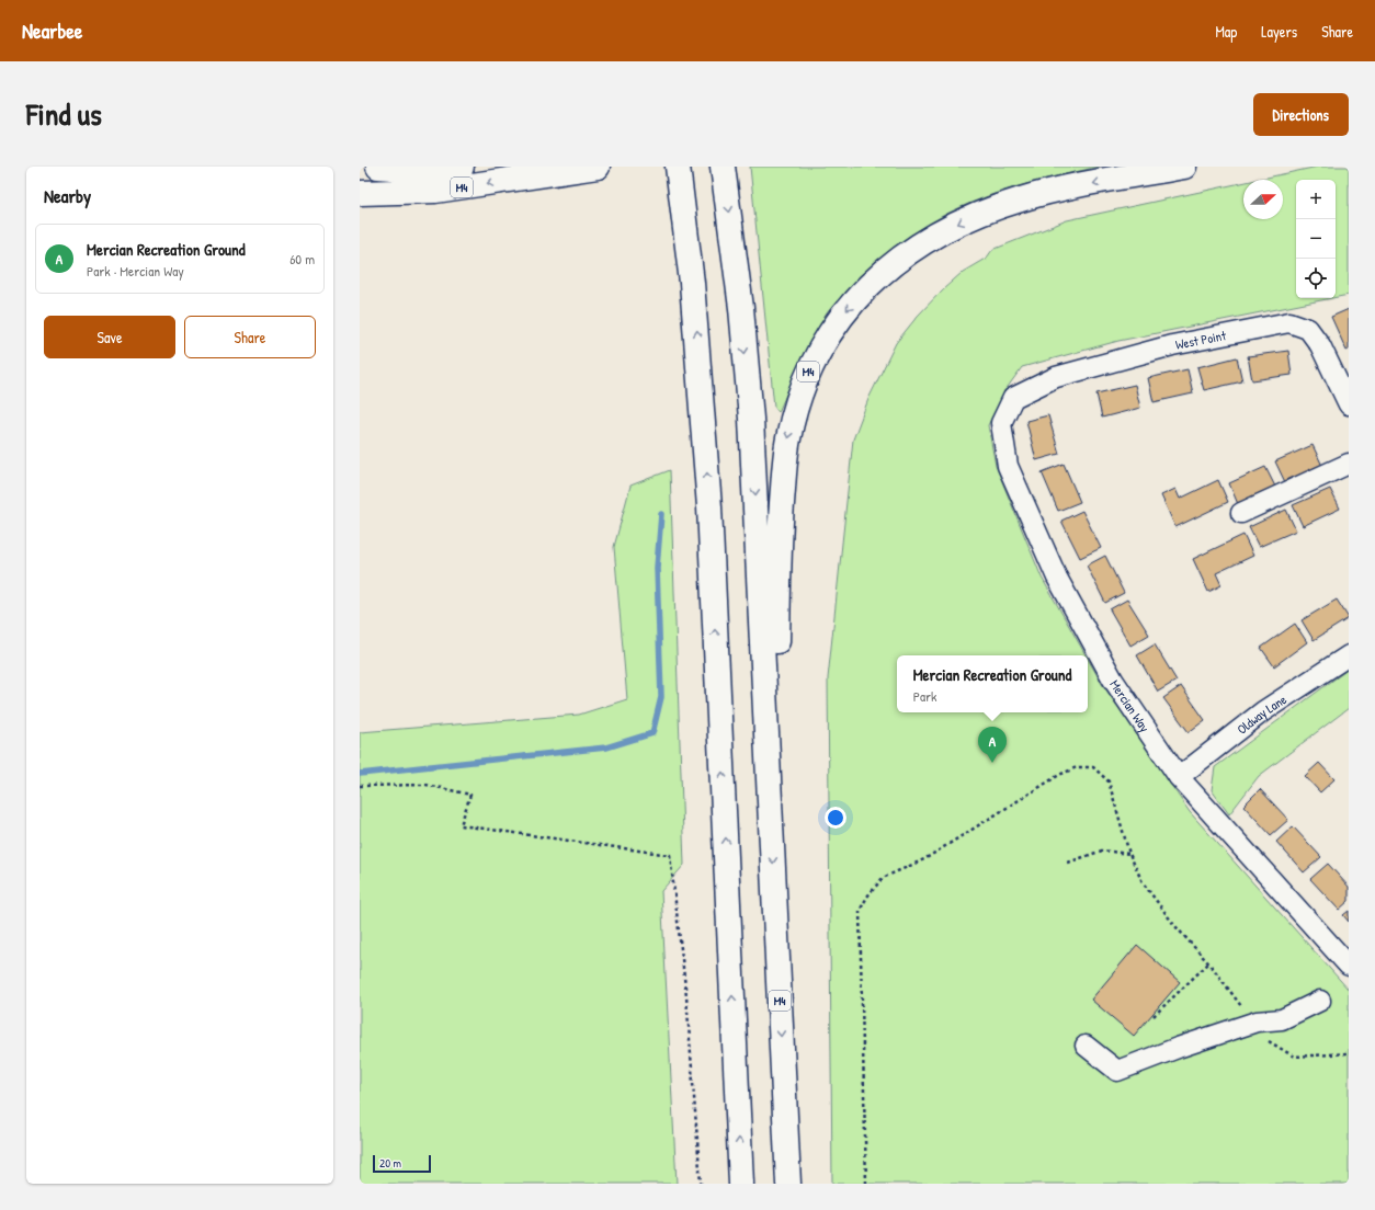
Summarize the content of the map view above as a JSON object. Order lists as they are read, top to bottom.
{
  "streets": {
    "highway": ["M4"],
    "street": ["West Point", "Mercian Way", "Oldway Lane"]
  },
  "crossings": [
    ["West Point", "Mercian Way"],
    ["Mercian Way", "Oldway Lane"]
  ],
  "scale_bar": "20 m",
  "north": "right",
  "page": {
    "header": "Nearbee",
    "nav": ["Map", "Layers", "Share"],
    "title": "Find us",
    "buttons": [
      "Directions",
      ["Save", "Share"]
    ],
    "heading": "Nearby",
    "map_buttons": ["+", "−"],
    "list": [
      {
        "mark": "A",
        "name": "Mercian Recreation Ground",
        "note": "Park · Mercian Way",
        "value": "60 m"
      }
    ],
    "popup": ["Mercian Recreation Ground", "Park"],
    "pins": "A",
    "scale": "20 m"
  }
}
